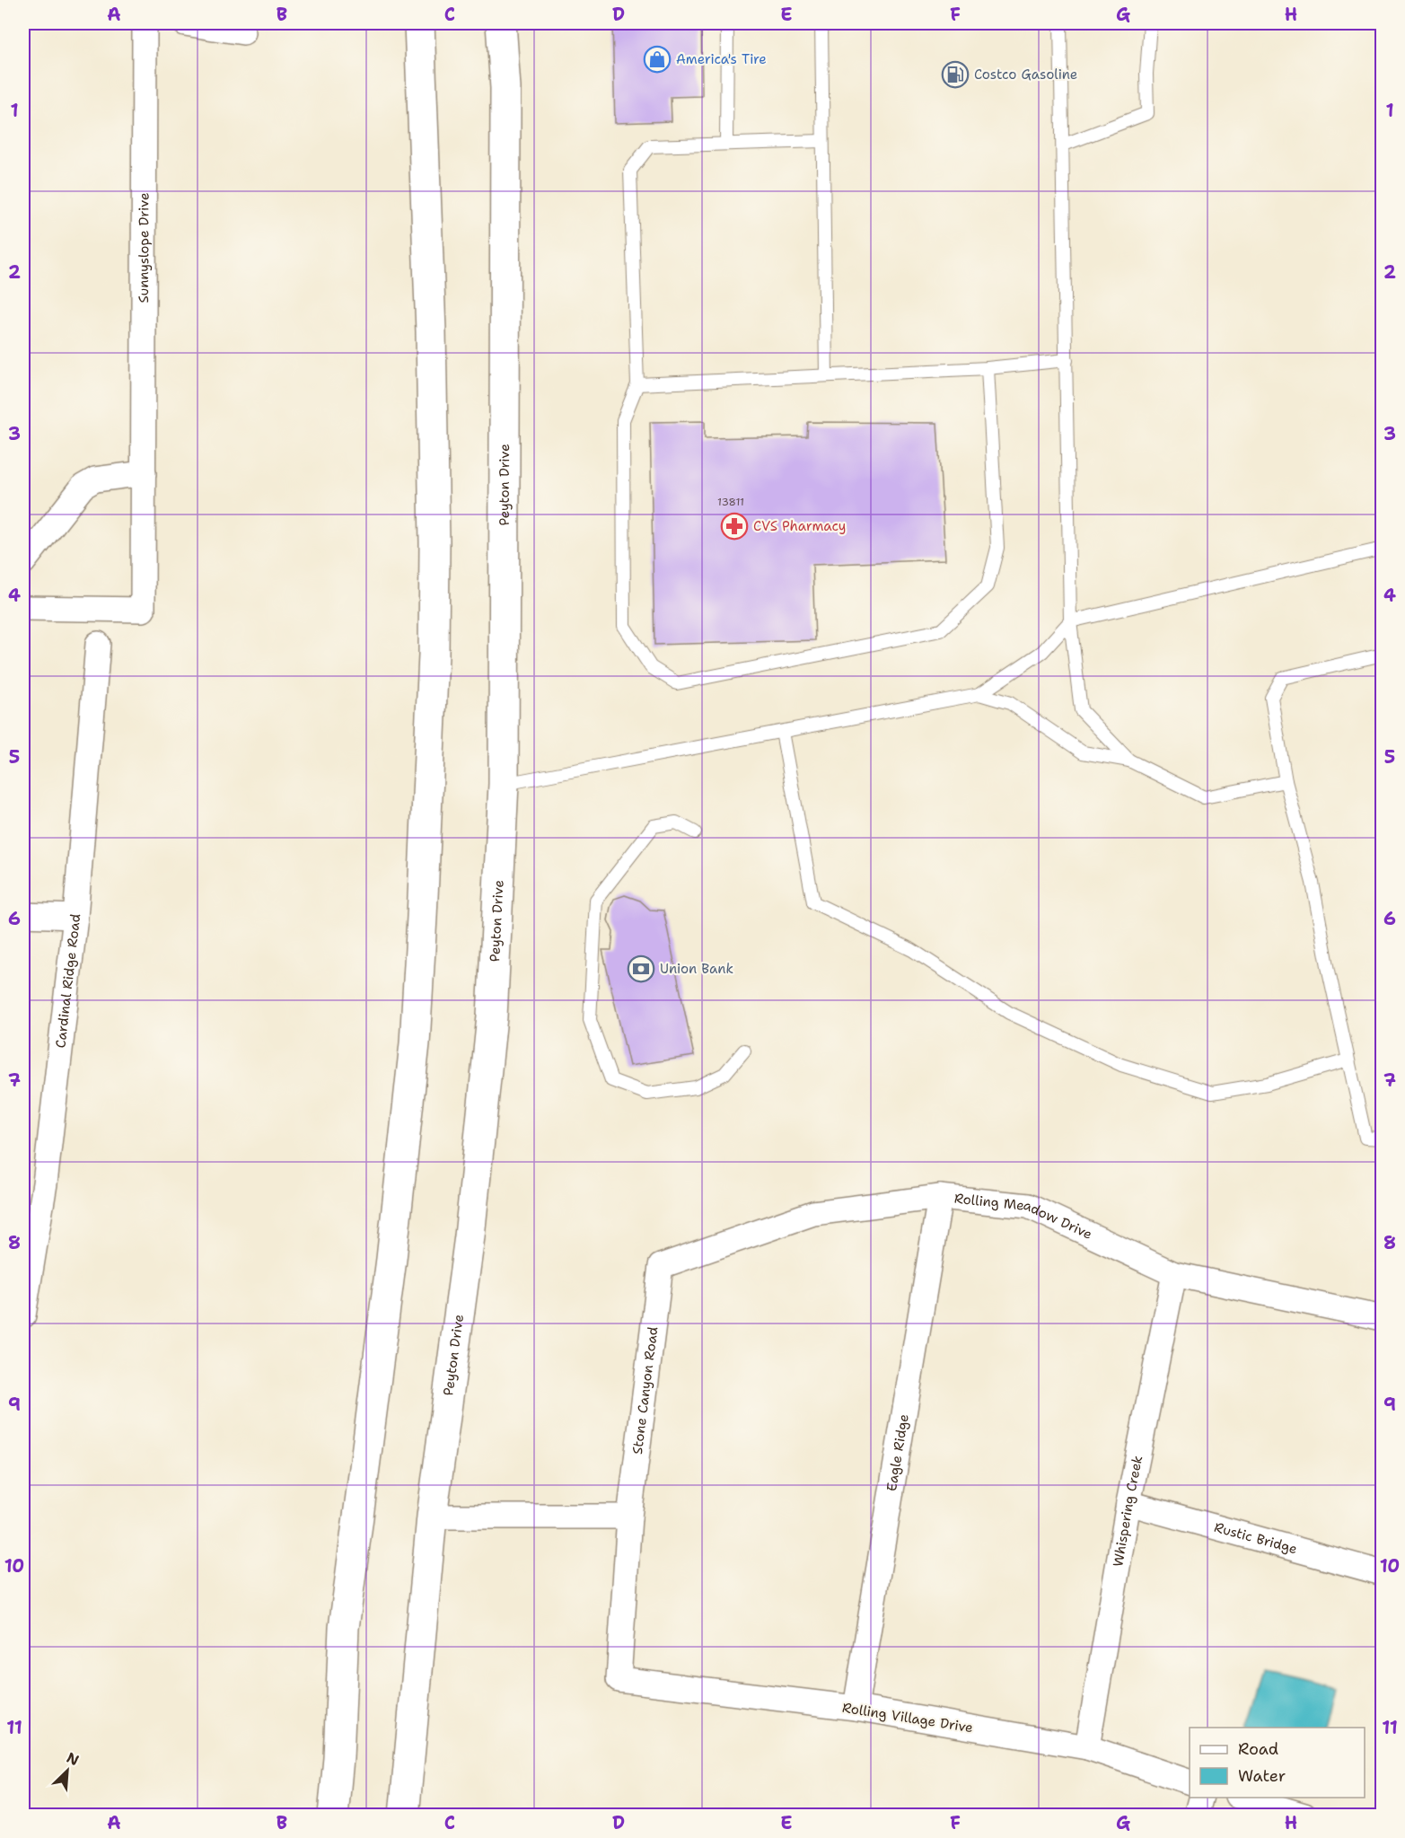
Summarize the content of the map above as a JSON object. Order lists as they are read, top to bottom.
{
  "streets": {
    "main road": ["Peyton Drive"],
    "street": [
      "Sunnyslope Drive",
      "Cardinal Ridge Road",
      "Rolling Meadow Drive",
      "Stone Canyon Road",
      "Eagle Ridge",
      "Whispering Creek",
      "Rustic Bridge",
      "Rolling Village Drive"
    ]
  },
  "crossings": [
    ["Rolling Meadow Drive", "Stone Canyon Road"],
    ["Rolling Meadow Drive", "Eagle Ridge"],
    ["Rolling Meadow Drive", "Whispering Creek"],
    ["Stone Canyon Road", "Rolling Village Drive"],
    ["Eagle Ridge", "Rolling Village Drive"],
    ["Whispering Creek", "Rustic Bridge"],
    ["Whispering Creek", "Rolling Village Drive"]
  ],
  "places": {
    "shop": ["America's Tire"],
    "fuel station": ["Costco Gasoline"],
    "pharmacy": ["CVS Pharmacy"],
    "bank": ["Union Bank"]
  },
  "house_numbers": ["13811"],
  "legend": ["Road", "Water"],
  "north": "top right",
  "grid": {
    "columns": [
      "A",
      "B",
      "C",
      "D",
      "E",
      "F",
      "G",
      "H"
    ],
    "rows": [
      "1",
      "2",
      "3",
      "4",
      "5",
      "6",
      "7",
      "8",
      "9",
      "10",
      "11"
    ]
  }
}
